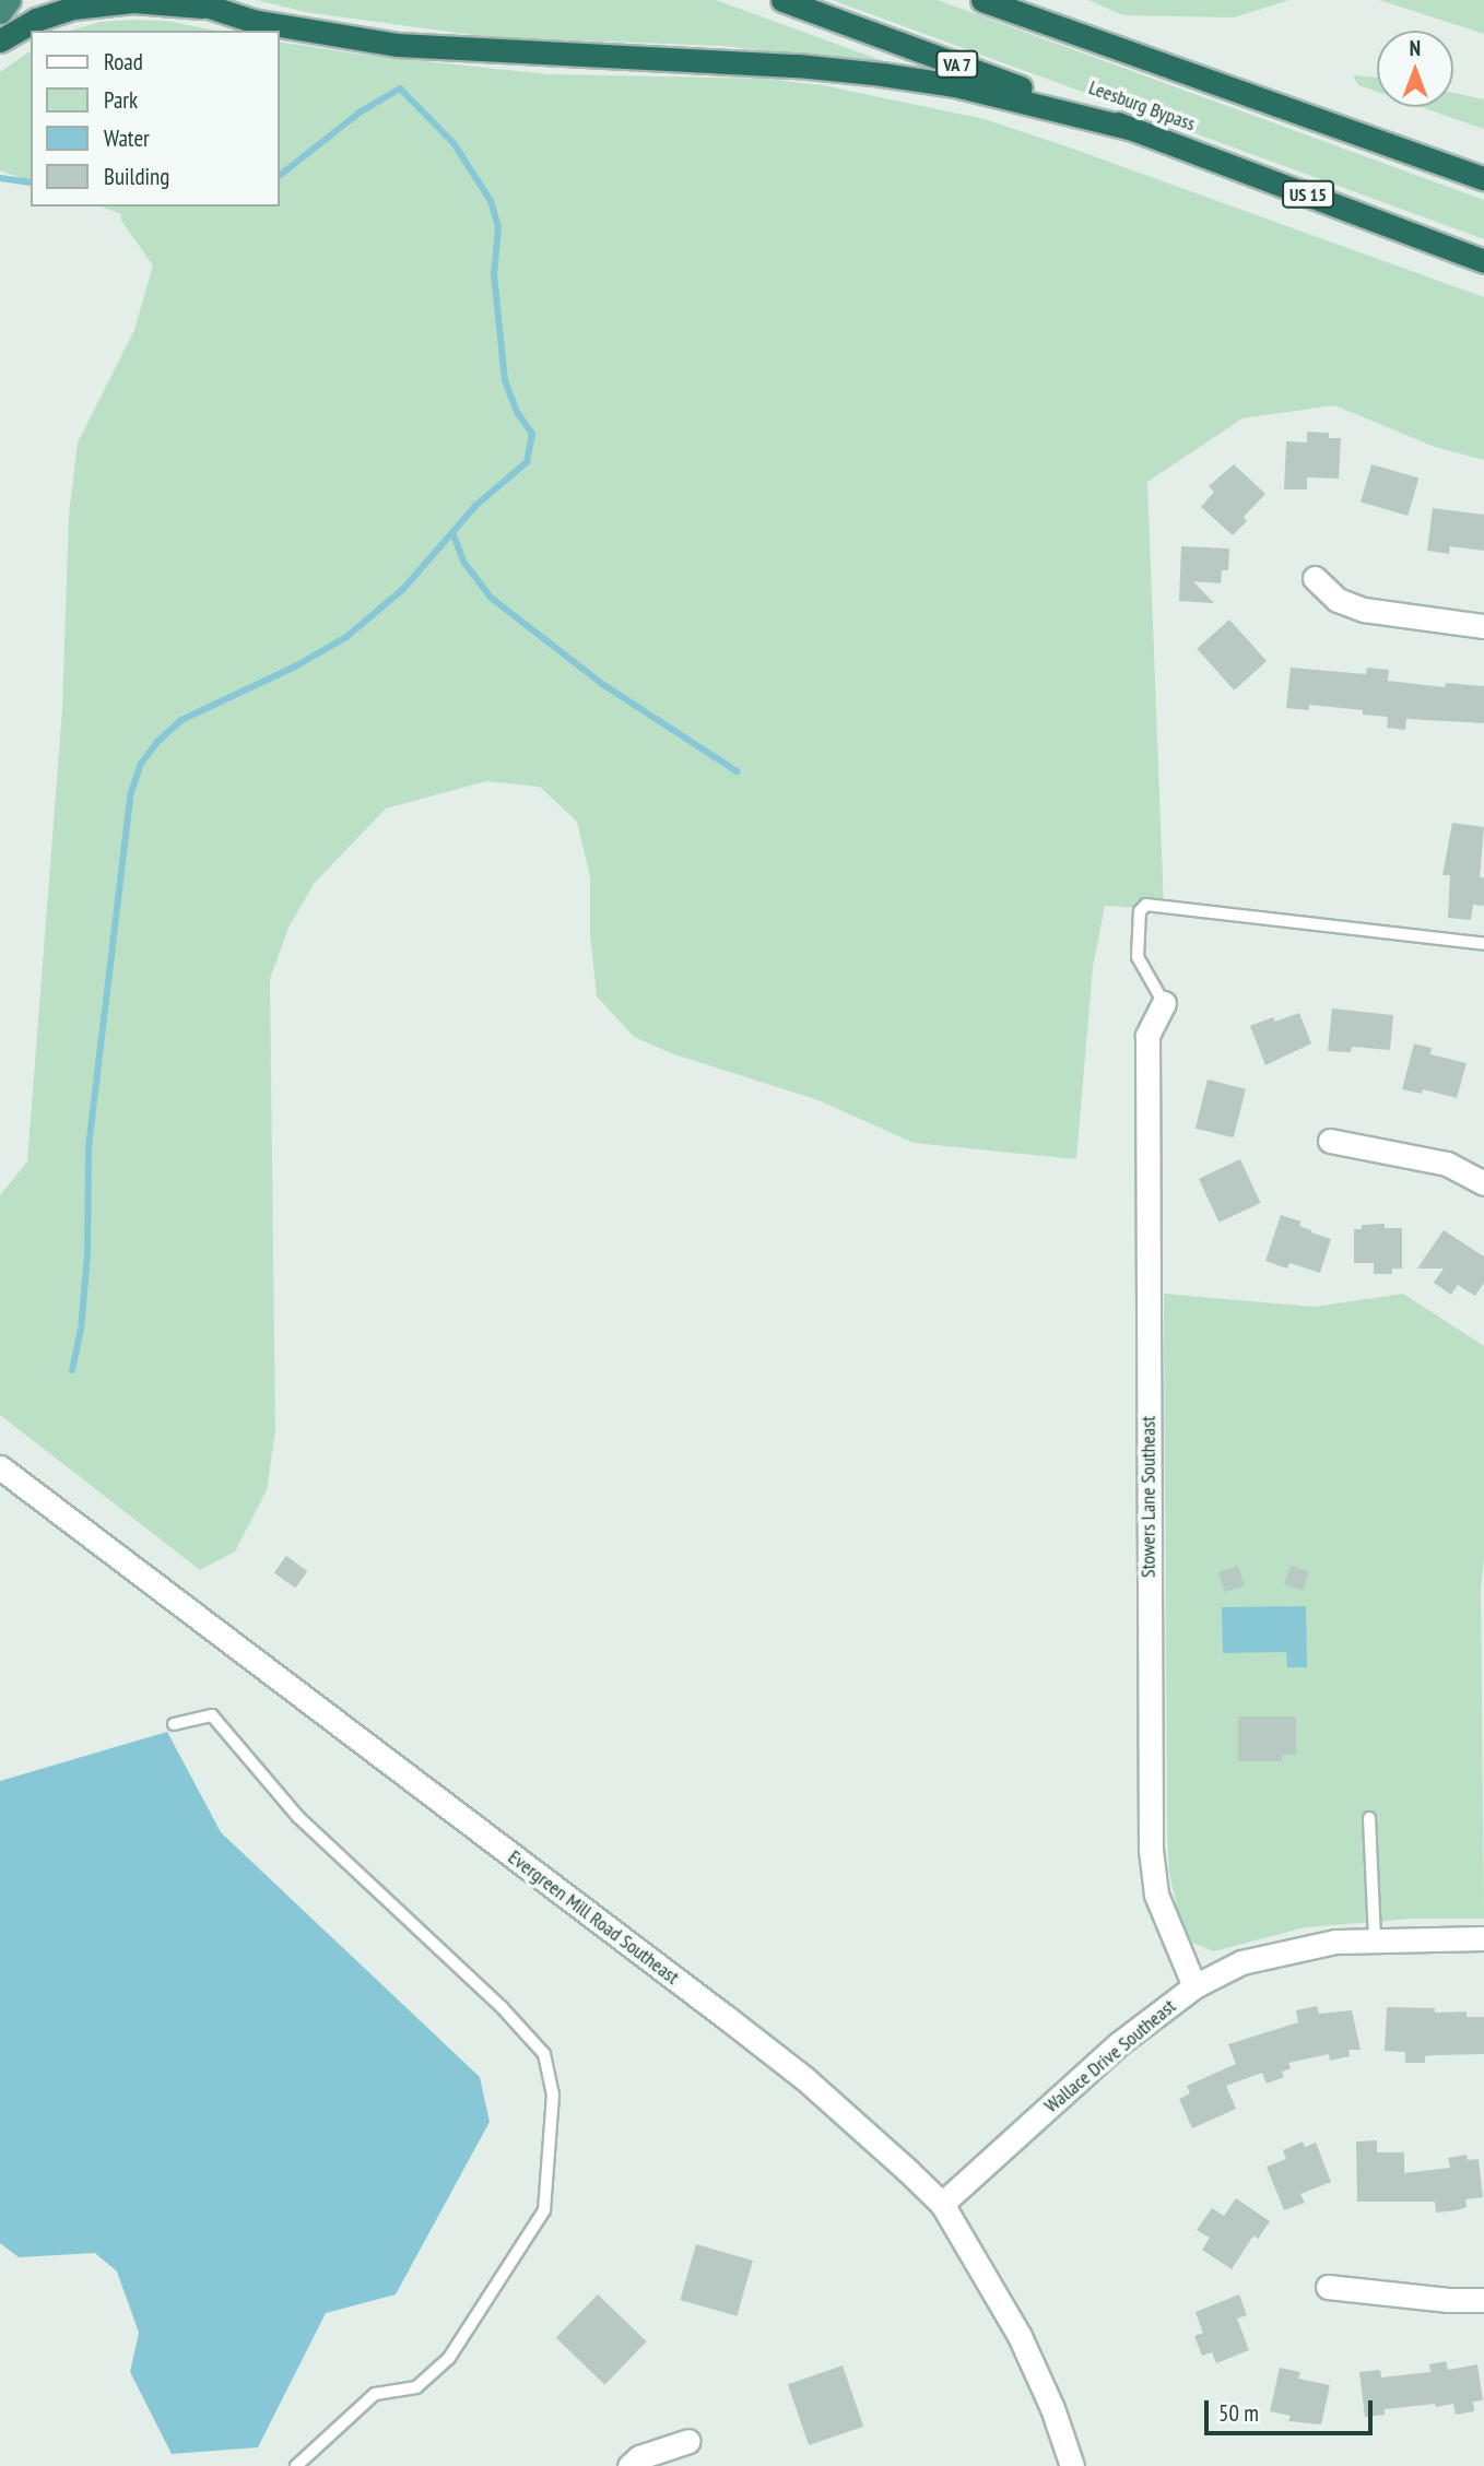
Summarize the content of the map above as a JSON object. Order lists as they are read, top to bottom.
{
  "streets": {
    "highway": ["VA 7", "Leesburg Bypass", "US 15"],
    "street": ["Stowers Lane Southeast", "Evergreen Mill Road Southeast", "Wallace Drive Southeast"]
  },
  "crossings": [
    ["Stowers Lane Southeast", "Wallace Drive Southeast"],
    ["Evergreen Mill Road Southeast", "Wallace Drive Southeast"]
  ],
  "legend": [
    "Road",
    "Park",
    "Water",
    "Building"
  ],
  "scale_bar": "50 m",
  "north": "top"
}
